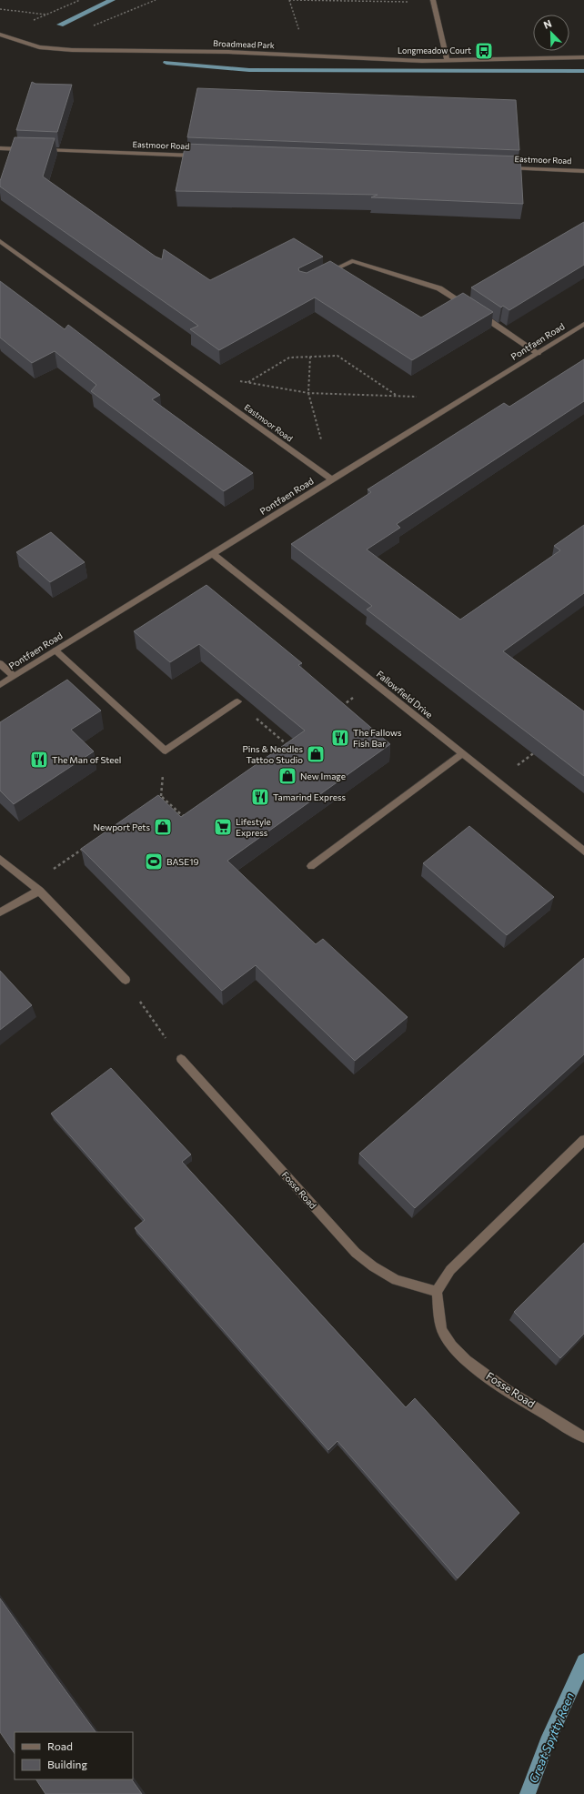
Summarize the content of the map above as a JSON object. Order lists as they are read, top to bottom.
{
  "streets": {
    "street": [
      "Broadmead Park",
      "Eastmoor Road",
      "Pontfaen Road",
      "Fallowfield Drive",
      "Fosse Road"
    ]
  },
  "crossings": [
    ["Eastmoor Road", "Pontfaen Road"],
    ["Pontfaen Road", "Fallowfield Drive"]
  ],
  "water": ["Great Spytty Reen"],
  "places": {
    "bus stop": ["Longmeadow Court"],
    "restaurant": ["The Fallows Fish Bar", "The Man of Steel", "Tamarind Express"],
    "shop": ["Pins & Needles Tattoo Studio", "New Image", "Newport Pets"],
    "supermarket": ["Lifestyle Express"],
    "sports": ["BASE19"]
  },
  "legend": ["Road", "Building"],
  "north": "top left"
}
